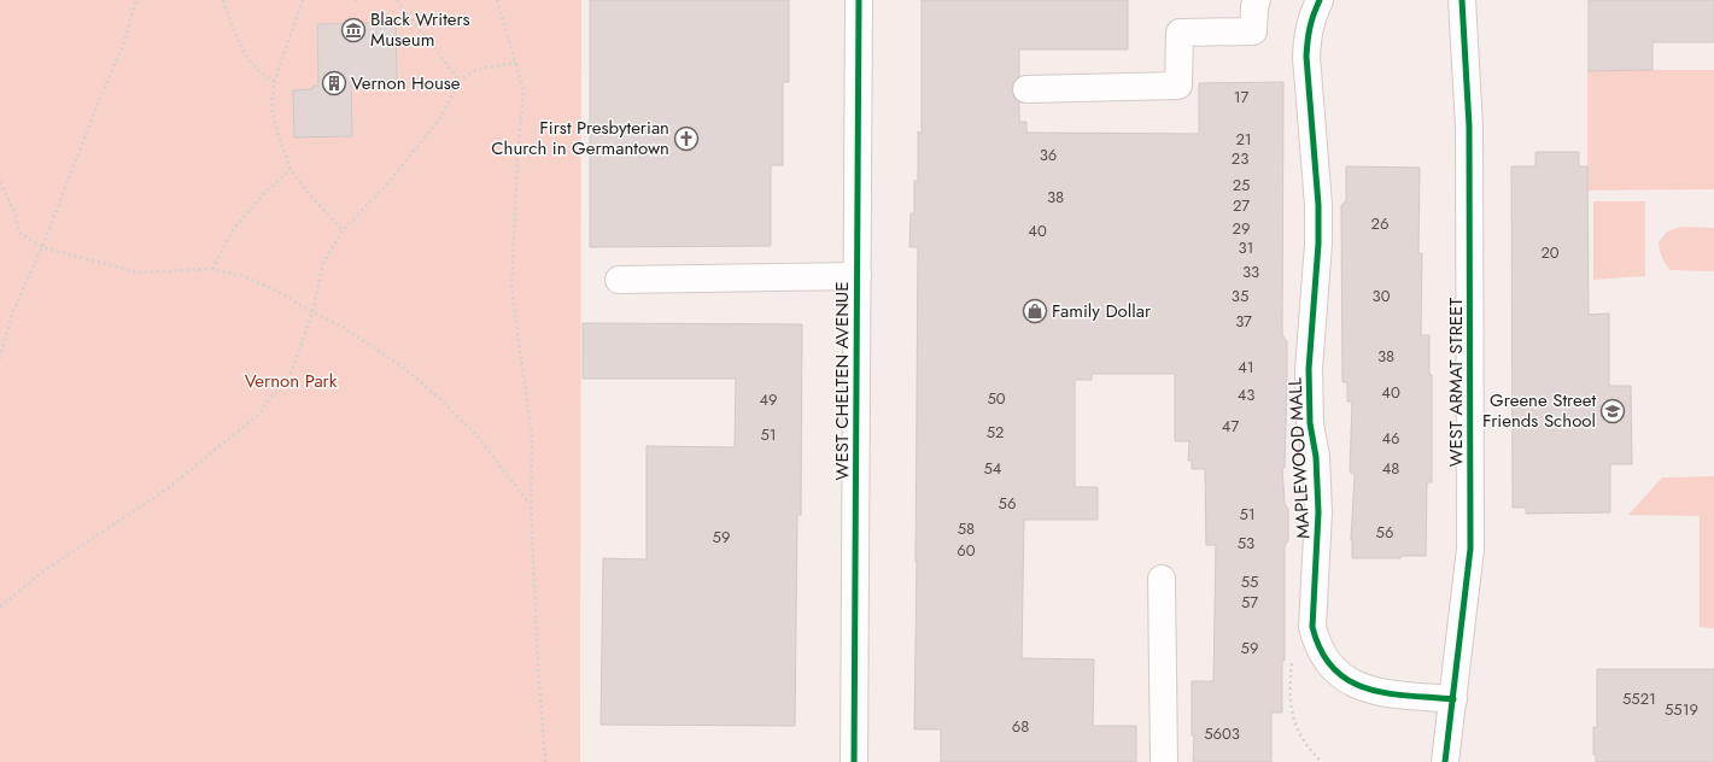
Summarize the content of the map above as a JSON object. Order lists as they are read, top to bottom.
{
  "streets": {
    "street": ["WEST CHELTEN AVENUE", "WEST ARMAT STREET", "MAPLEWOOD MALL"]
  },
  "crossings": [
    ["WEST ARMAT STREET", "MAPLEWOOD MALL"]
  ],
  "parks": ["Vernon Park"],
  "places": {
    "museum": ["Black Writers Museum"],
    "building": ["Vernon House"],
    "church": ["First Presbyterian Church in Germantown"],
    "shop": ["Family Dollar"],
    "school or university": ["Greene Street Friends School"]
  },
  "house_numbers": [
    "17",
    "21",
    "36",
    "23",
    "25",
    "38",
    "27",
    "26",
    "29",
    "40",
    "31",
    "20",
    "33",
    "35",
    "30",
    "37",
    "38",
    "41",
    "40",
    "43",
    "50",
    "49",
    "47",
    "52",
    "51",
    "46",
    "54",
    "48",
    "56",
    "51",
    "58",
    "56",
    "59",
    "53",
    "60",
    "55",
    "57",
    "59",
    "5521",
    "5519",
    "68",
    "5603"
  ]
}
